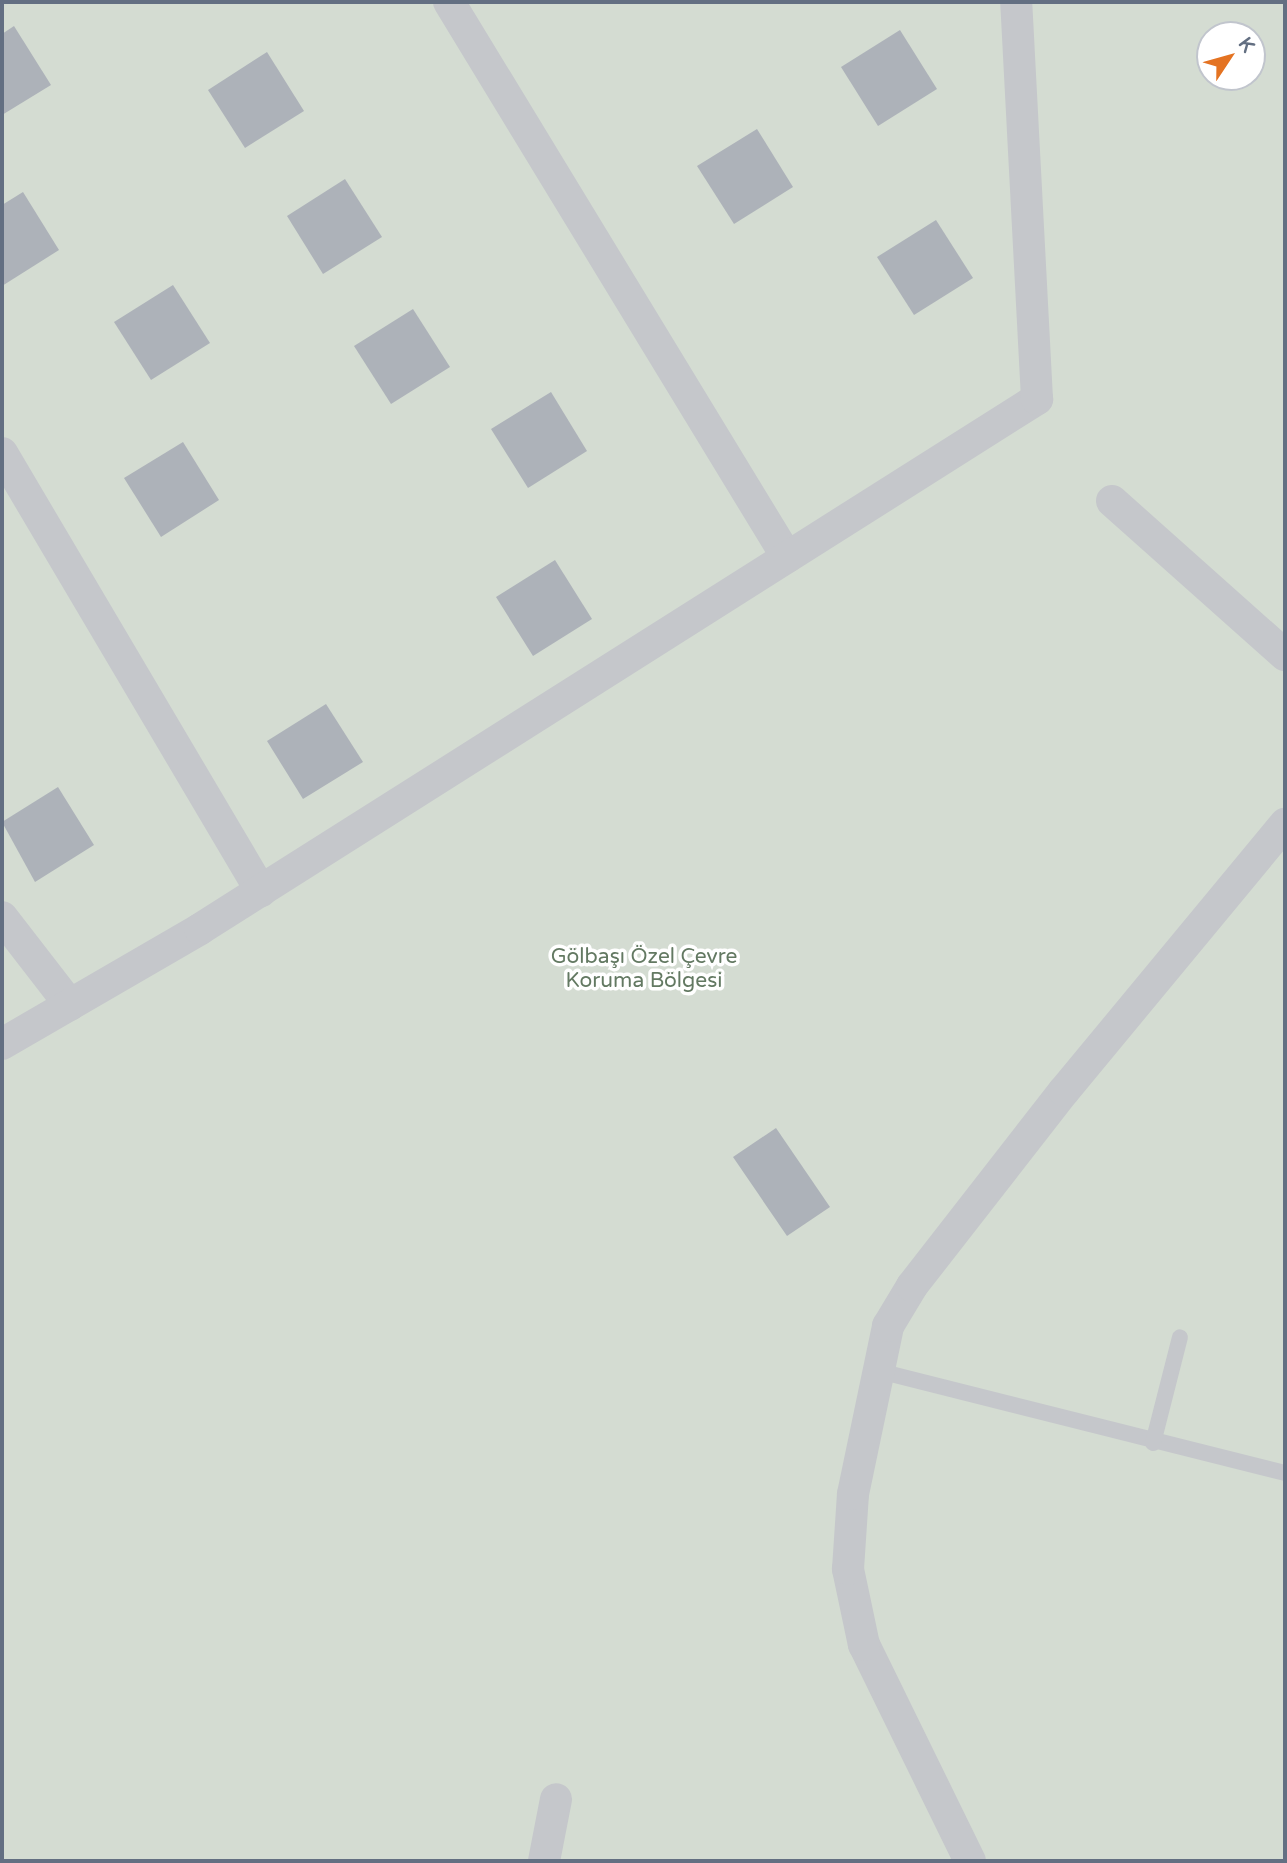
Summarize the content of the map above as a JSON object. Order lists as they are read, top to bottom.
{
  "parks": ["Gölbaşı Özel Çevre Koruma Bölgesi"],
  "north": "top right"
}
